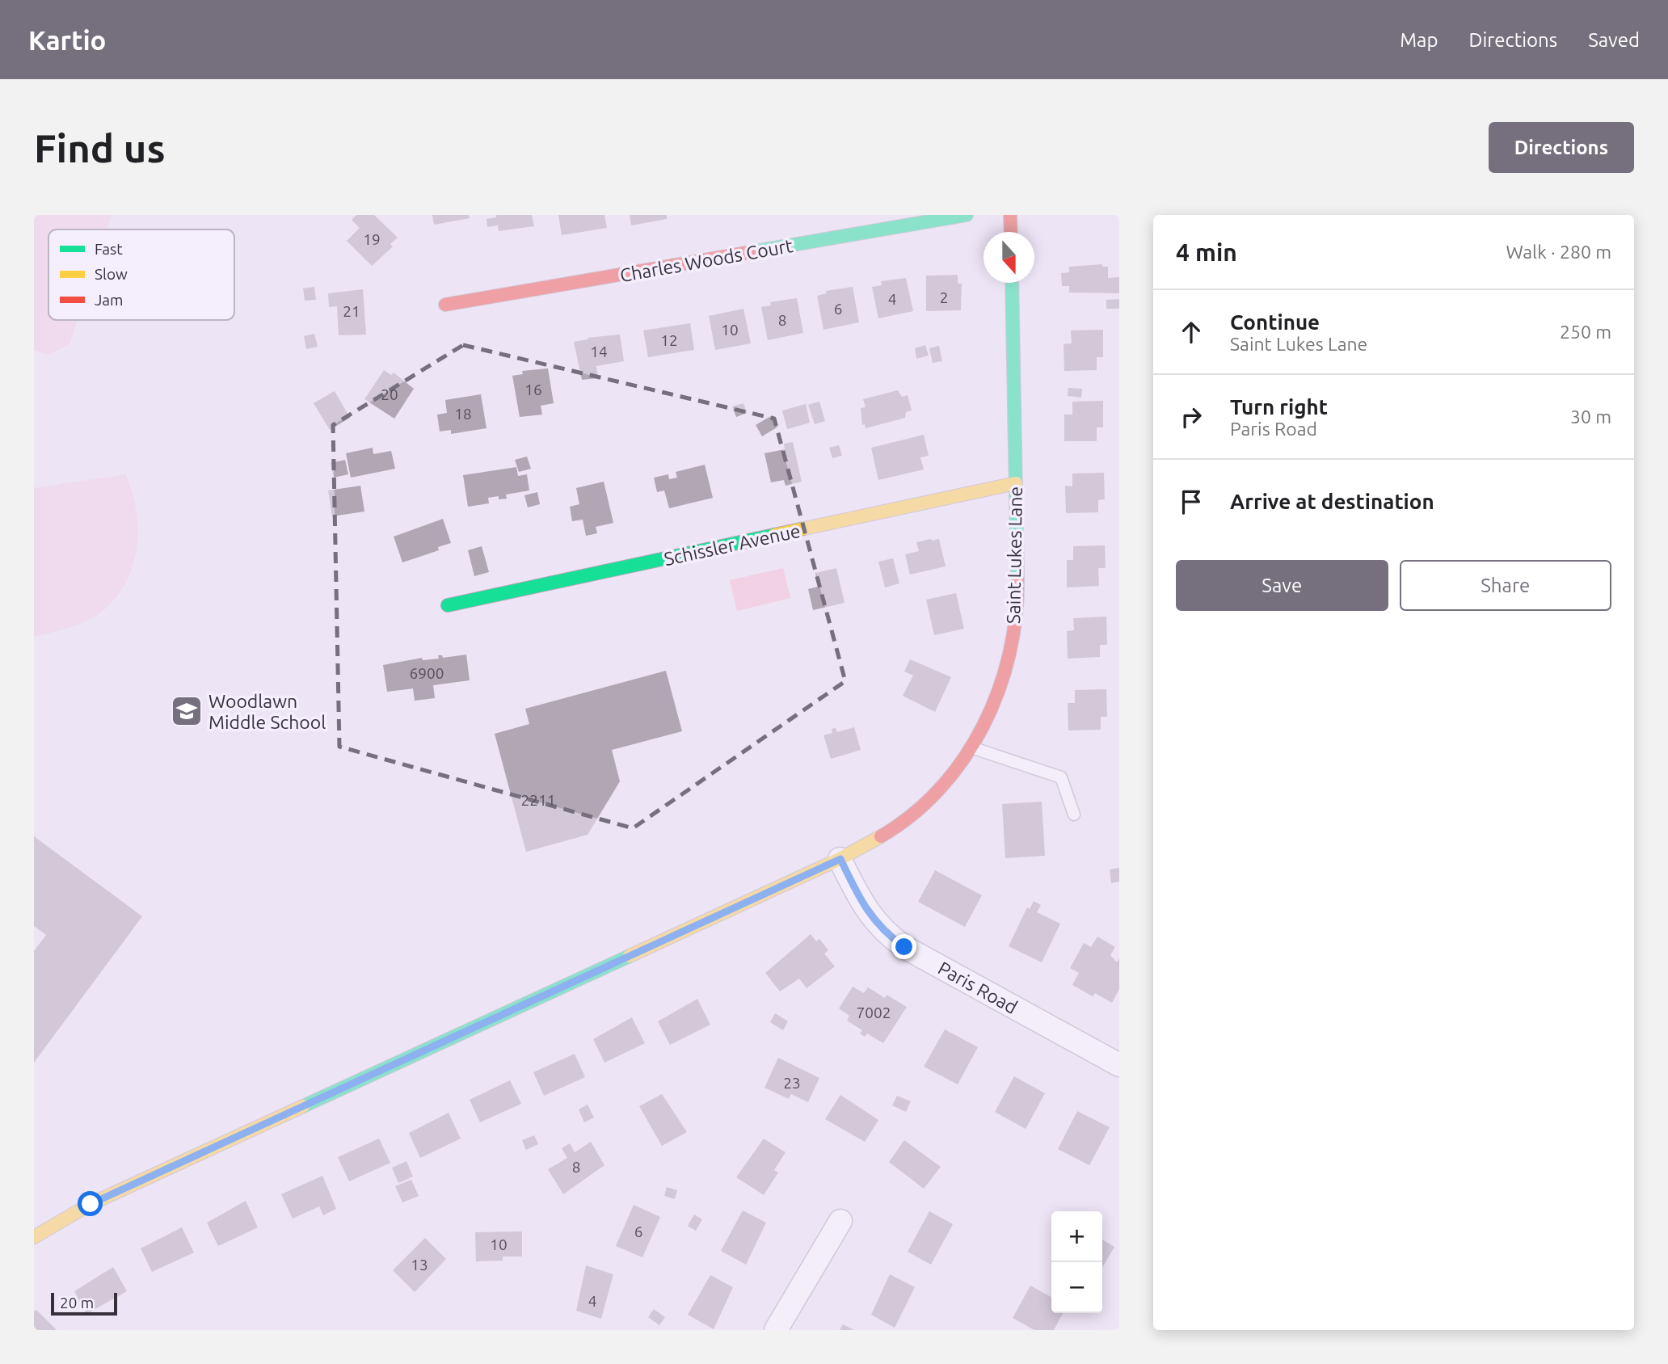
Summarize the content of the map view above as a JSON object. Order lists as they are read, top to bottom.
{
  "streets": {
    "street": [
      "Charles Woods Court",
      "Schissler Avenue",
      "Saint Lukes Lane",
      "Paris Road"
    ]
  },
  "crossings": [
    ["Schissler Avenue", "Saint Lukes Lane"],
    ["Saint Lukes Lane", "Paris Road"]
  ],
  "places": {
    "school or university": ["Woodlawn Middle School"]
  },
  "house_numbers": [
    "19",
    "2",
    "4",
    "6",
    "21",
    "8",
    "10",
    "12",
    "14",
    "16",
    "20",
    "18",
    "6900",
    "2211",
    "7002",
    "23",
    "8",
    "6",
    "10",
    "13",
    "4"
  ],
  "legend": ["Fast", "Slow", "Jam"],
  "scale_bar": "20 m",
  "north": "bottom",
  "page": {
    "header": "Kartio",
    "nav": ["Map", "Directions", "Saved"],
    "buttons": [
      "Directions",
      ["Save", "Share"]
    ],
    "title": "Find us",
    "heading": ["4 min", "Walk · 280 m"],
    "list": [
      ["Continue", "Saint Lukes Lane", "250 m"],
      ["Turn right", "Paris Road", "30 m"],
      "Arrive at destination"
    ],
    "map_buttons": ["+", "−"],
    "scale": "20 m"
  }
}
